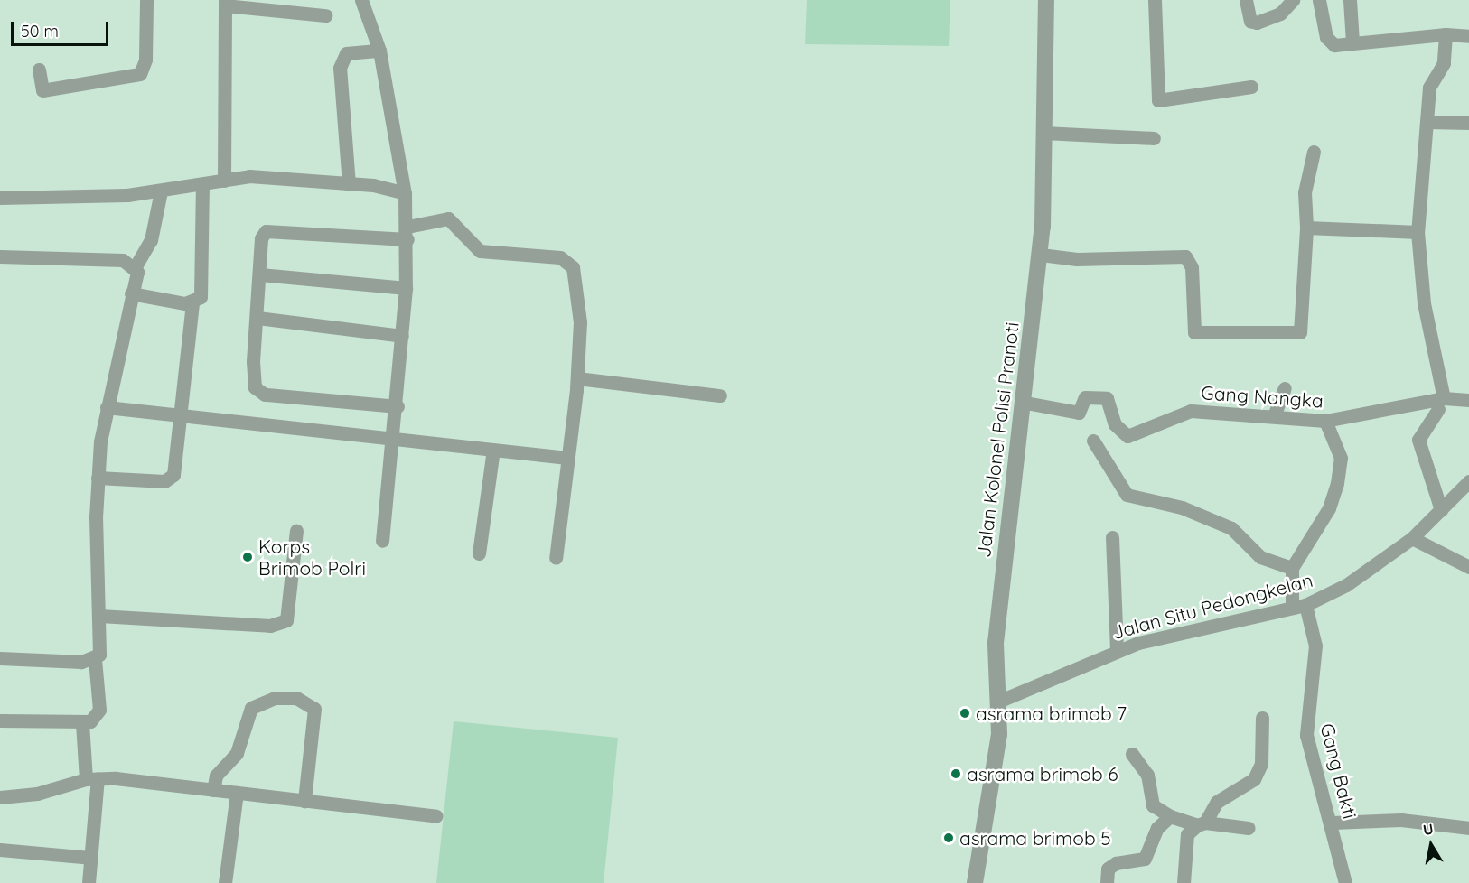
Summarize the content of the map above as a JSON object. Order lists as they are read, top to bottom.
{
  "streets": {
    "street": [
      "Gang Nangka",
      "Jalan Kolonel Polisi Pranoti",
      "Jalan Situ Pedongkelan",
      "Gang Bakti"
    ]
  },
  "crossings": [
    ["Gang Nangka", "Jalan Kolonel Polisi Pranoti"],
    ["Jalan Kolonel Polisi Pranoti", "Jalan Situ Pedongkelan"],
    ["Jalan Situ Pedongkelan", "Gang Bakti"]
  ],
  "places": [
    "Korps Brimob Polri",
    "asrama brimob 7",
    "asrama brimob 6",
    "asrama brimob 5"
  ],
  "scale_bar": "50 m",
  "north": "top"
}
